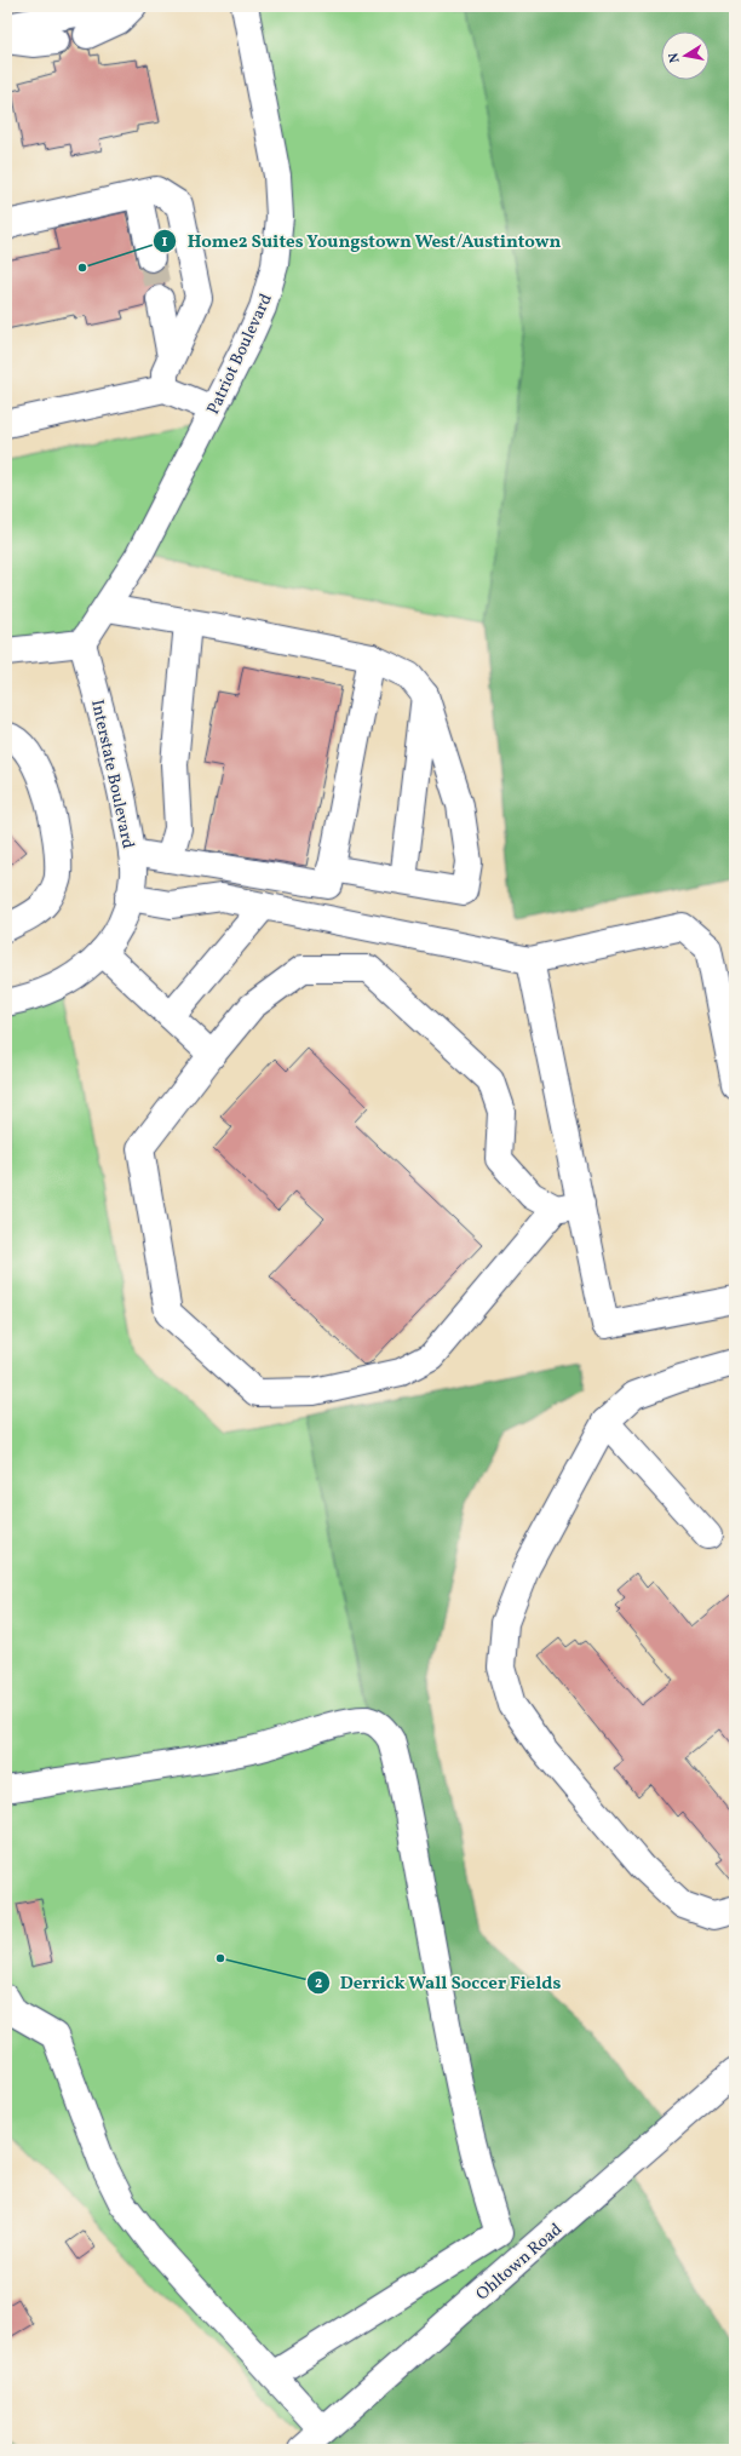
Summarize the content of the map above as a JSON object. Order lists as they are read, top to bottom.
{
  "streets": {
    "street": ["Patriot Boulevard", "Interstate Boulevard", "Ohltown Road"]
  },
  "crossings": [
    ["Patriot Boulevard", "Interstate Boulevard"]
  ],
  "places": ["Home2 Suites Youngstown West/Austintown", "Derrick Wall Soccer Fields"],
  "north": "left"
}
